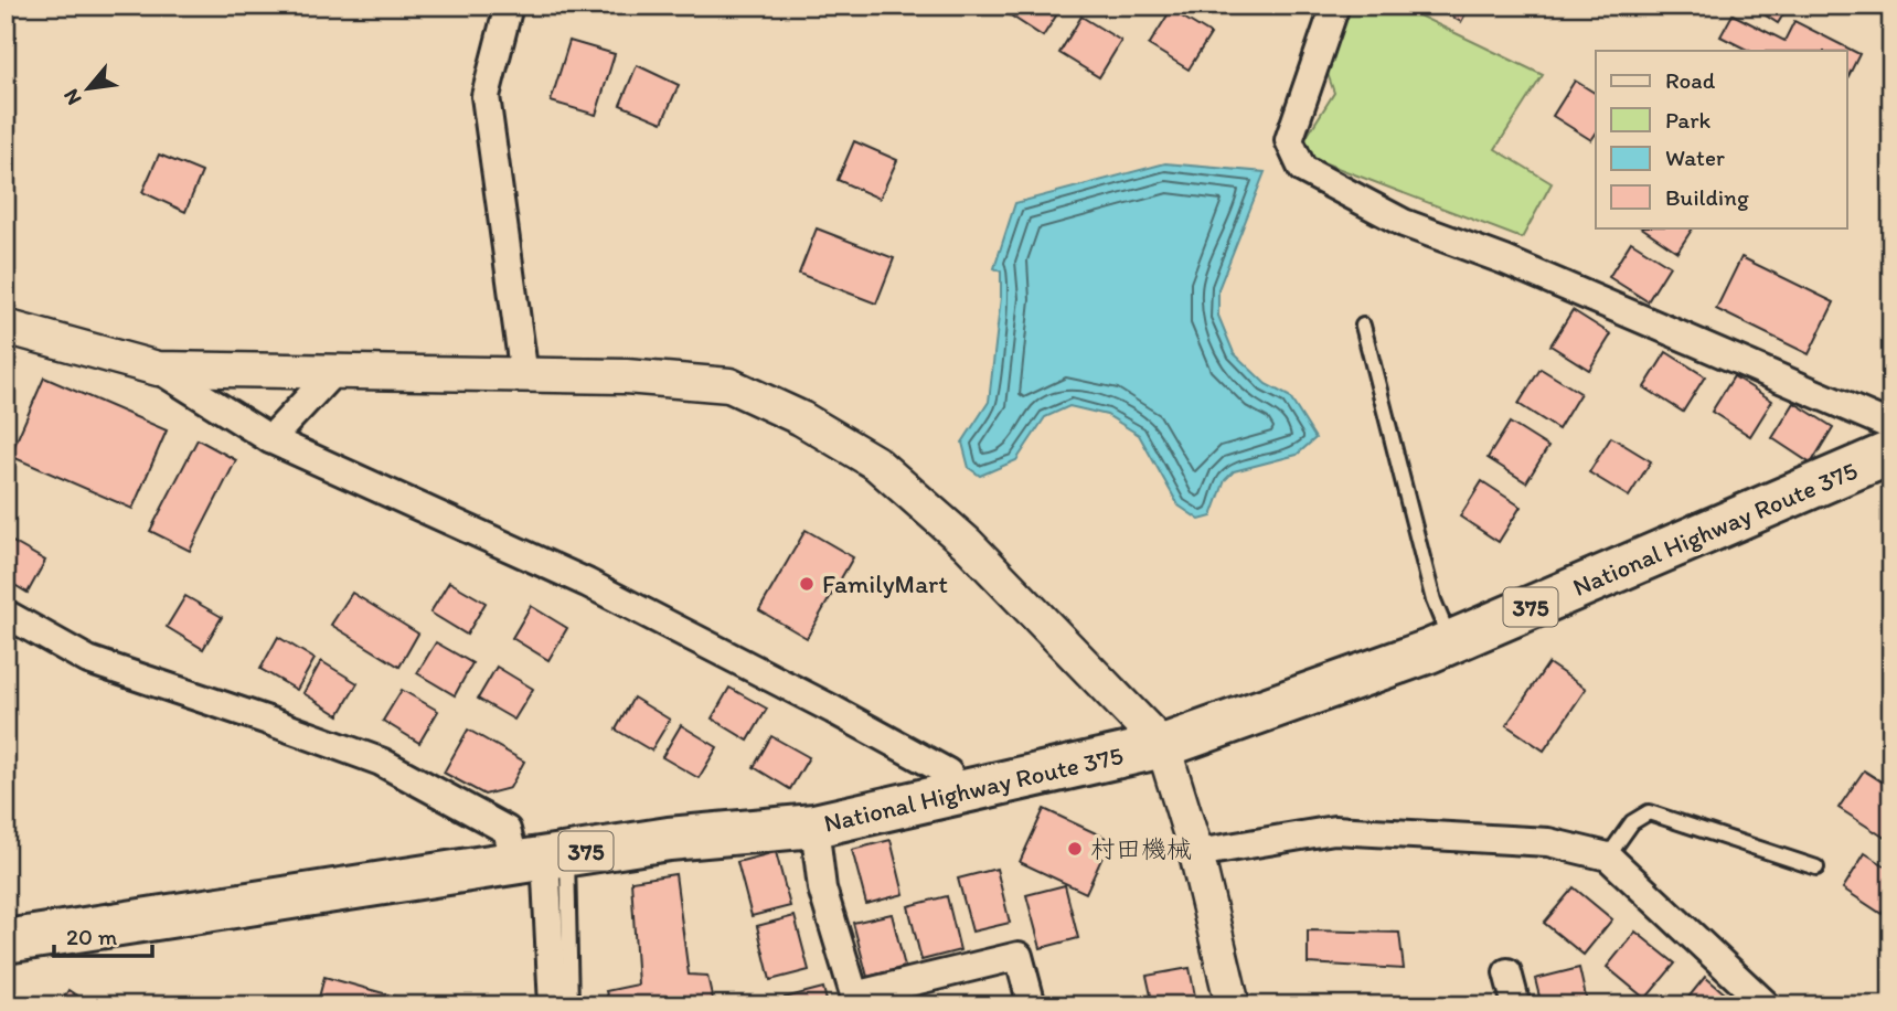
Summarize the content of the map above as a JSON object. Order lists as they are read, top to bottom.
{
  "streets": {
    "highway": ["National Highway Route 375", "375"]
  },
  "places": ["FamilyMart", "村田機械"],
  "legend": [
    "Road",
    "Park",
    "Water",
    "Building"
  ],
  "scale_bar": "20 m",
  "north": "bottom left"
}
